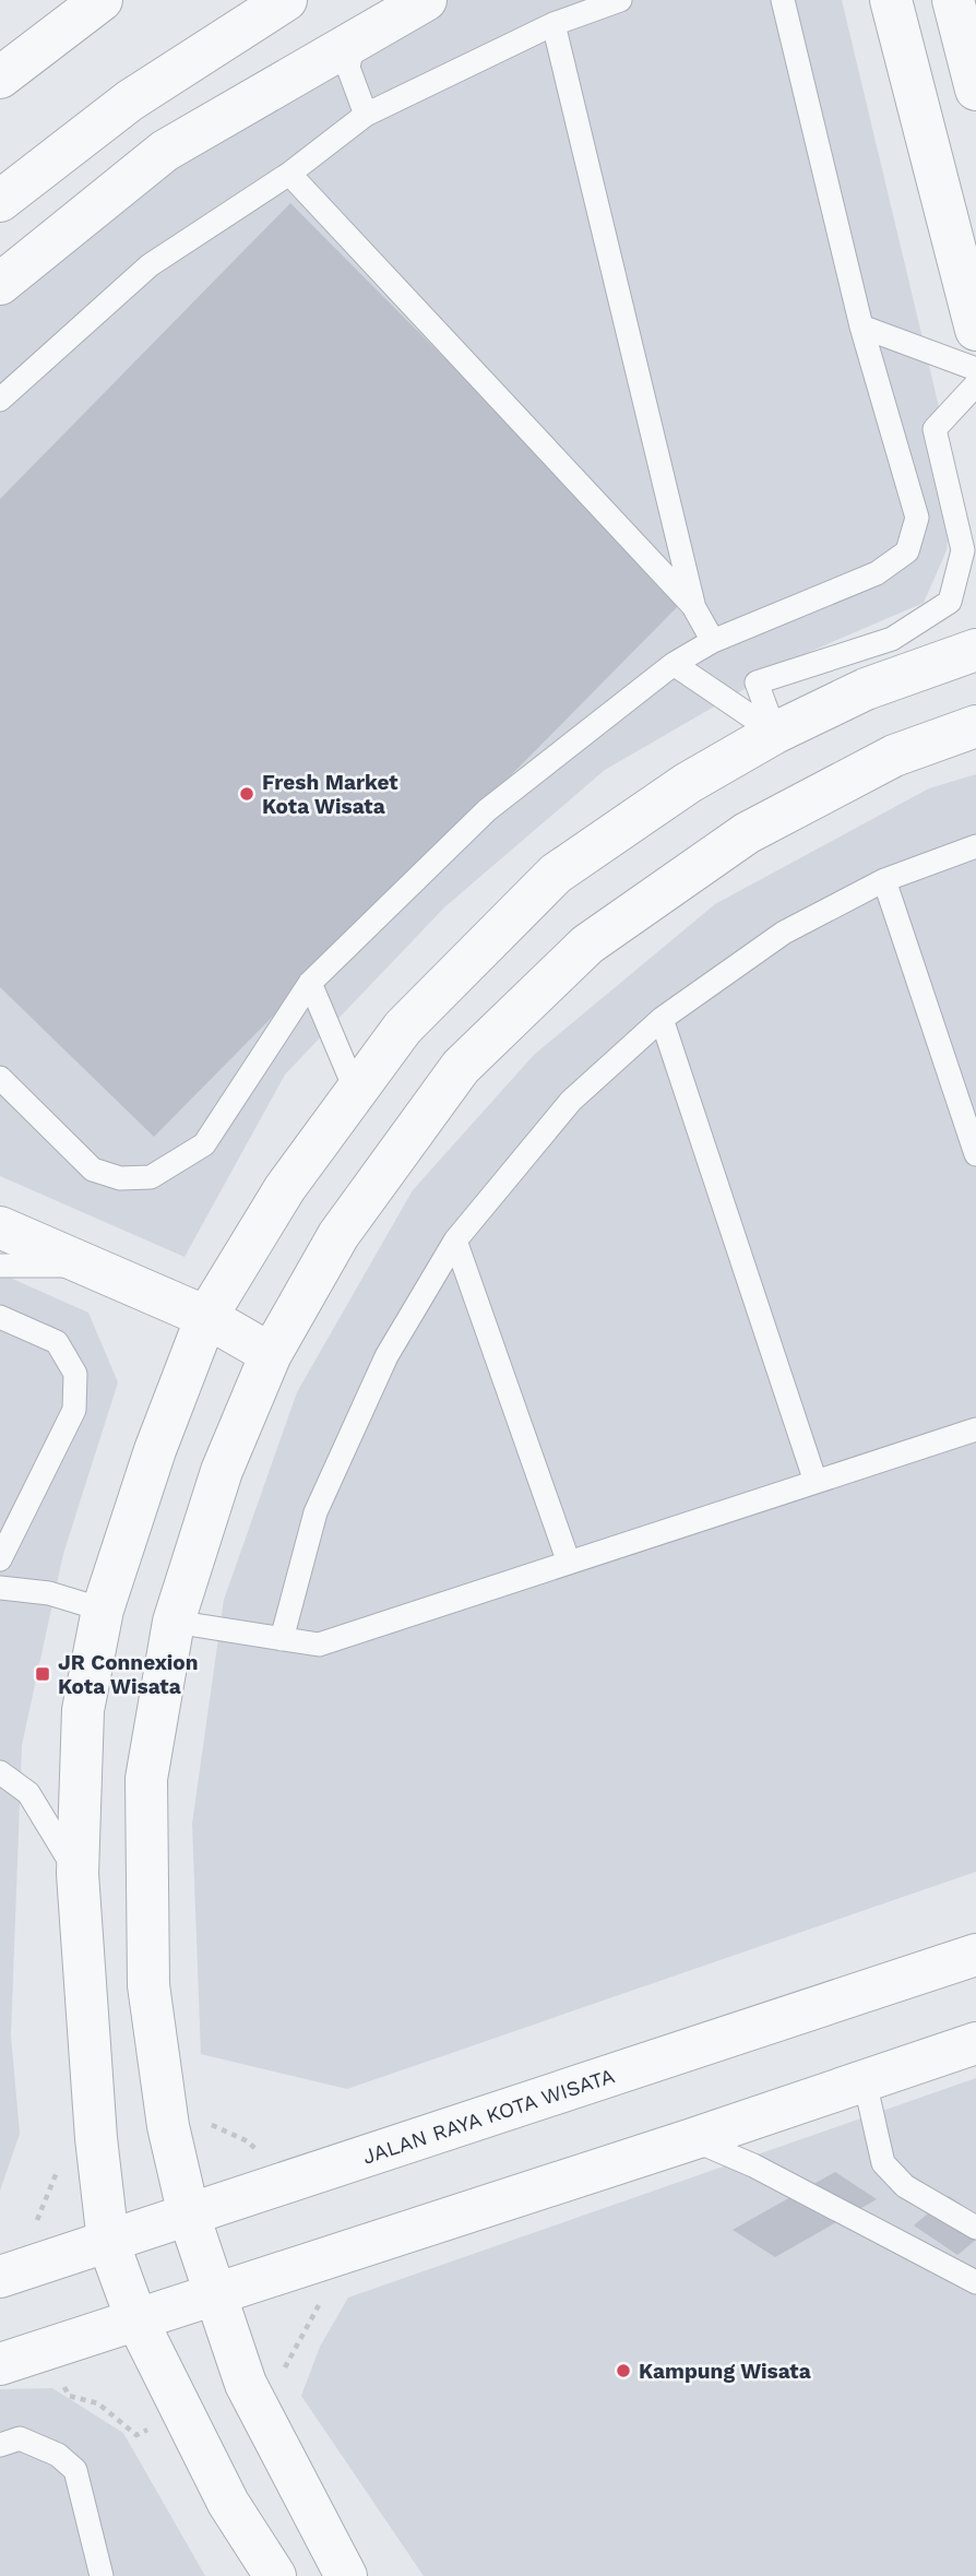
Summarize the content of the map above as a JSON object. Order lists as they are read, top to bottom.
{
  "streets": {
    "street": ["JALAN RAYA KOTA WISATA"]
  },
  "places": {
    "other": ["Fresh Market Kota Wisata", "Kampung Wisata"],
    "transit": ["JR Connexion Kota Wisata"]
  }
}
